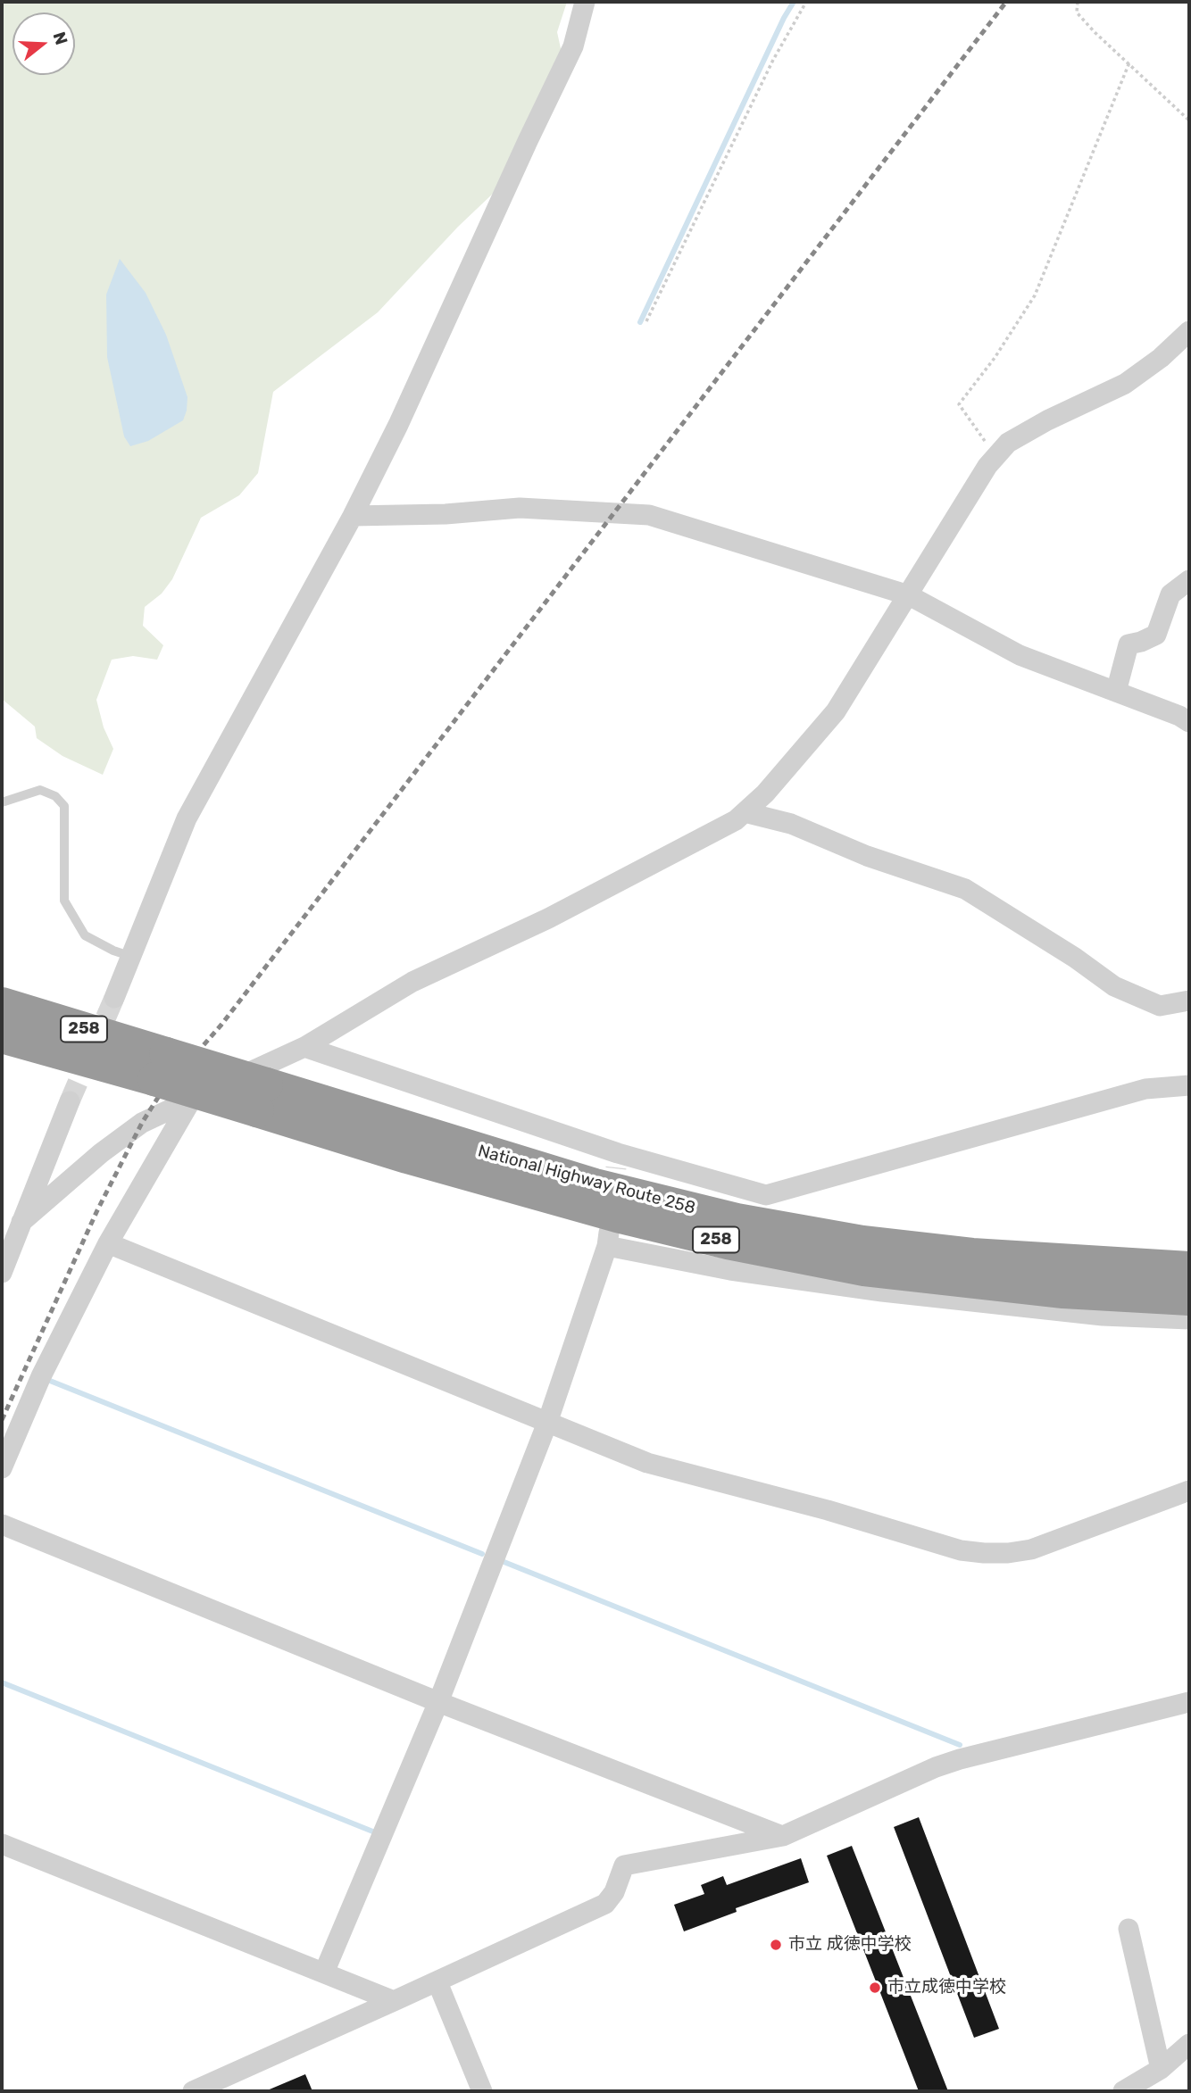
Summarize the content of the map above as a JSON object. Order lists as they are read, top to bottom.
{
  "streets": {
    "highway": ["258", "National Highway Route 258"]
  },
  "places": ["市立 成徳中学校", "市立成徳中学校"],
  "north": "right"
}
